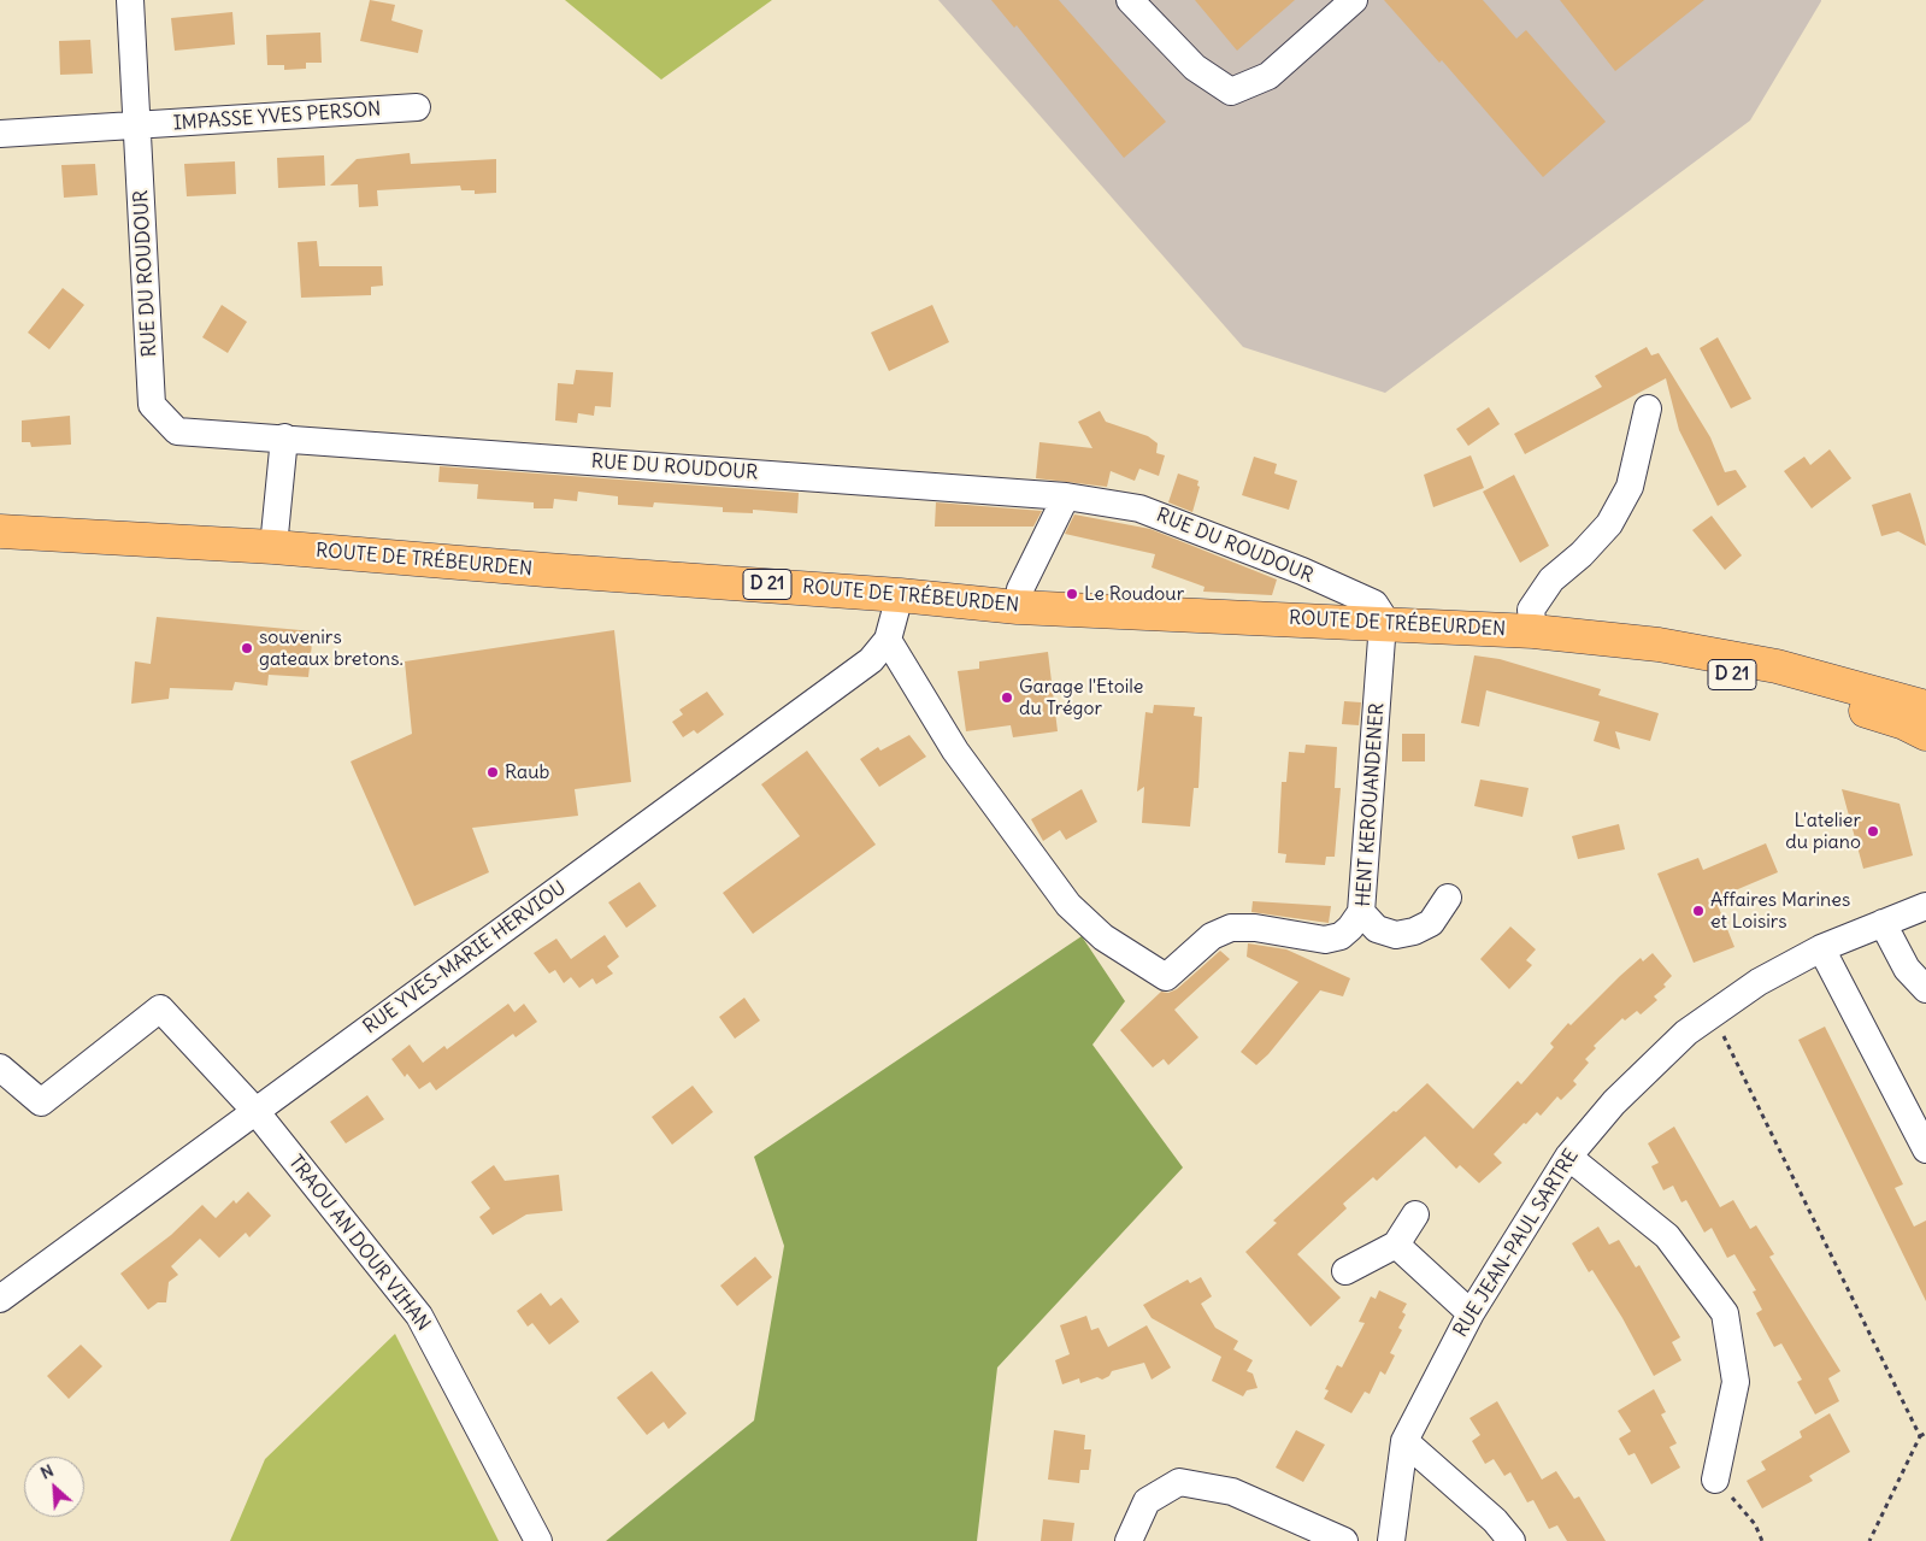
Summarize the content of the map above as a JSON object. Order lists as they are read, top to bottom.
{
  "streets": {
    "main road": ["ROUTE DE TRÉBEURDEN", "D 21"],
    "street": [
      "IMPASSE YVES PERSON",
      "RUE DU ROUDOUR",
      "HENT KEROUANDENER",
      "RUE YVES-MARIE HERVIOU",
      "TRAOU AN DOUR VIHAN",
      "RUE JEAN-PAUL SARTRE"
    ]
  },
  "crossings": [
    ["IMPASSE YVES PERSON", "RUE DU ROUDOUR"],
    ["RUE DU ROUDOUR", "ROUTE DE TRÉBEURDEN"],
    ["RUE DU ROUDOUR", "HENT KEROUANDENER"],
    ["ROUTE DE TRÉBEURDEN", "HENT KEROUANDENER"],
    ["ROUTE DE TRÉBEURDEN", "RUE YVES-MARIE HERVIOU"],
    ["RUE YVES-MARIE HERVIOU", "TRAOU AN DOUR VIHAN"]
  ],
  "places": [
    "Le Roudour",
    "souvenirs gateaux bretons.",
    "Garage l'Etoile du Trégor",
    "Raub",
    "L'atelier du piano",
    "Affaires Marines et Loisirs"
  ],
  "north": "top left"
}
